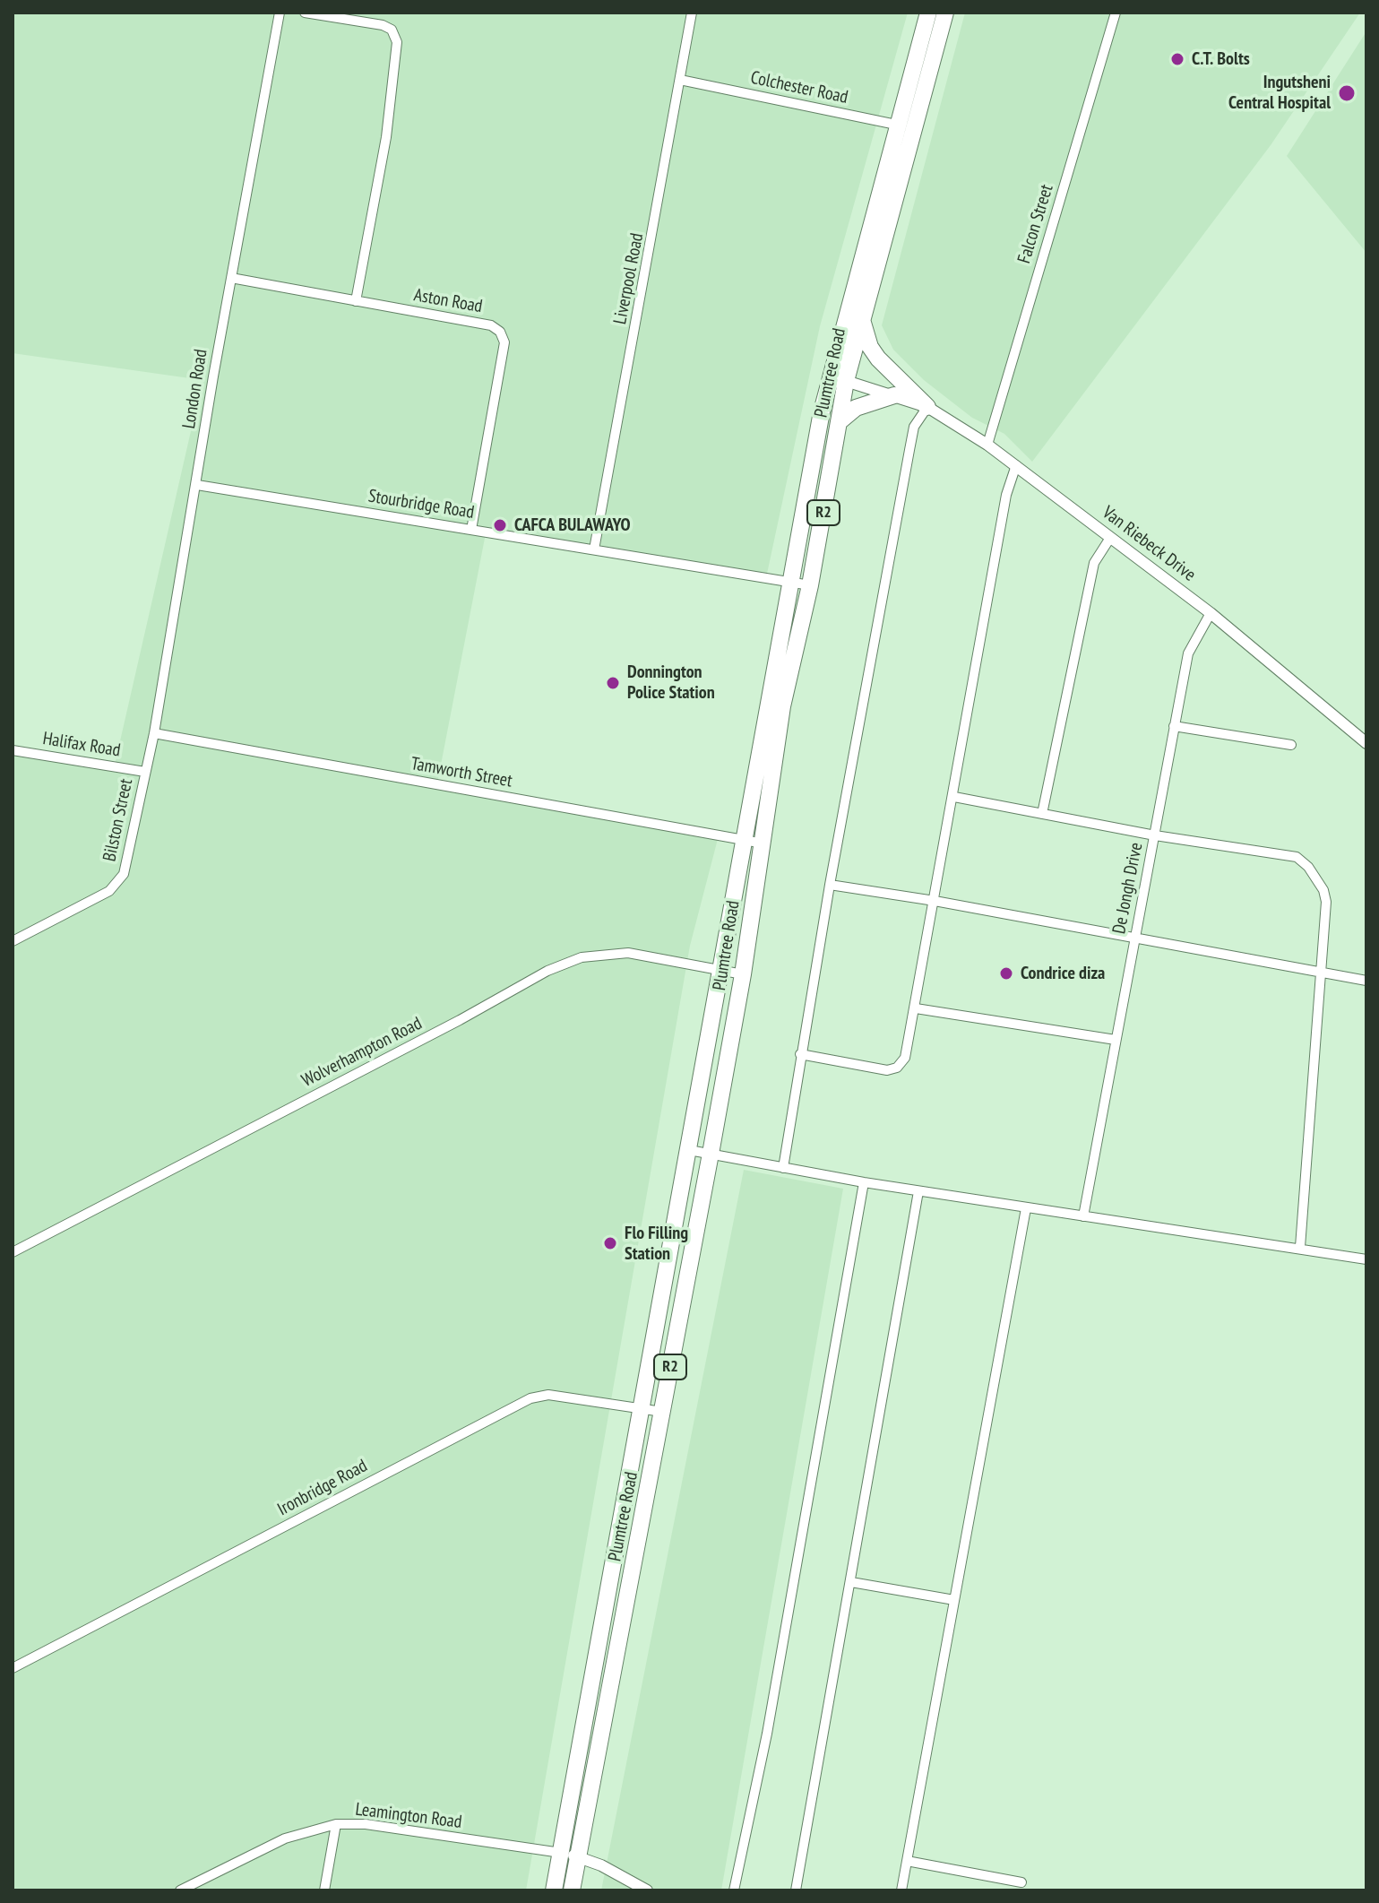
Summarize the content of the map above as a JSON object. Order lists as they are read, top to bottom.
{
  "streets": {
    "highway": ["Plumtree Road", "R2"],
    "street": [
      "Colchester Road",
      "Falcon Street",
      "Liverpool Road",
      "Aston Road",
      "London Road",
      "Stourbridge Road",
      "Van Riebeck Drive",
      "Halifax Road",
      "Tamworth Street",
      "Bilston Street",
      "De Jongh Drive",
      "Wolverhampton Road",
      "Ironbridge Road",
      "Leamington Road"
    ]
  },
  "crossings": [
    ["Colchester Road", "Liverpool Road"],
    ["Colchester Road", "Plumtree Road"],
    ["Falcon Street", "Van Riebeck Drive"],
    ["Liverpool Road", "Stourbridge Road"],
    ["Aston Road", "London Road"],
    ["Aston Road", "Stourbridge Road"],
    ["Plumtree Road", "Stourbridge Road"],
    ["Plumtree Road", "Van Riebeck Drive"],
    ["Plumtree Road", "Tamworth Street"],
    ["Plumtree Road", "Wolverhampton Road"],
    ["Plumtree Road", "Ironbridge Road"],
    ["Plumtree Road", "Leamington Road"],
    ["London Road", "Stourbridge Road"],
    ["London Road", "Halifax Road"],
    ["London Road", "Tamworth Street"],
    ["London Road", "Bilston Street"],
    ["Van Riebeck Drive", "De Jongh Drive"],
    ["Halifax Road", "Bilston Street"]
  ],
  "places": [
    "C.T. Bolts",
    "Ingutsheni Central Hospital",
    "CAFCA BULAWAYO",
    "Donnington Police Station",
    "Condrice diza",
    "Flo Filling Station"
  ]
}
